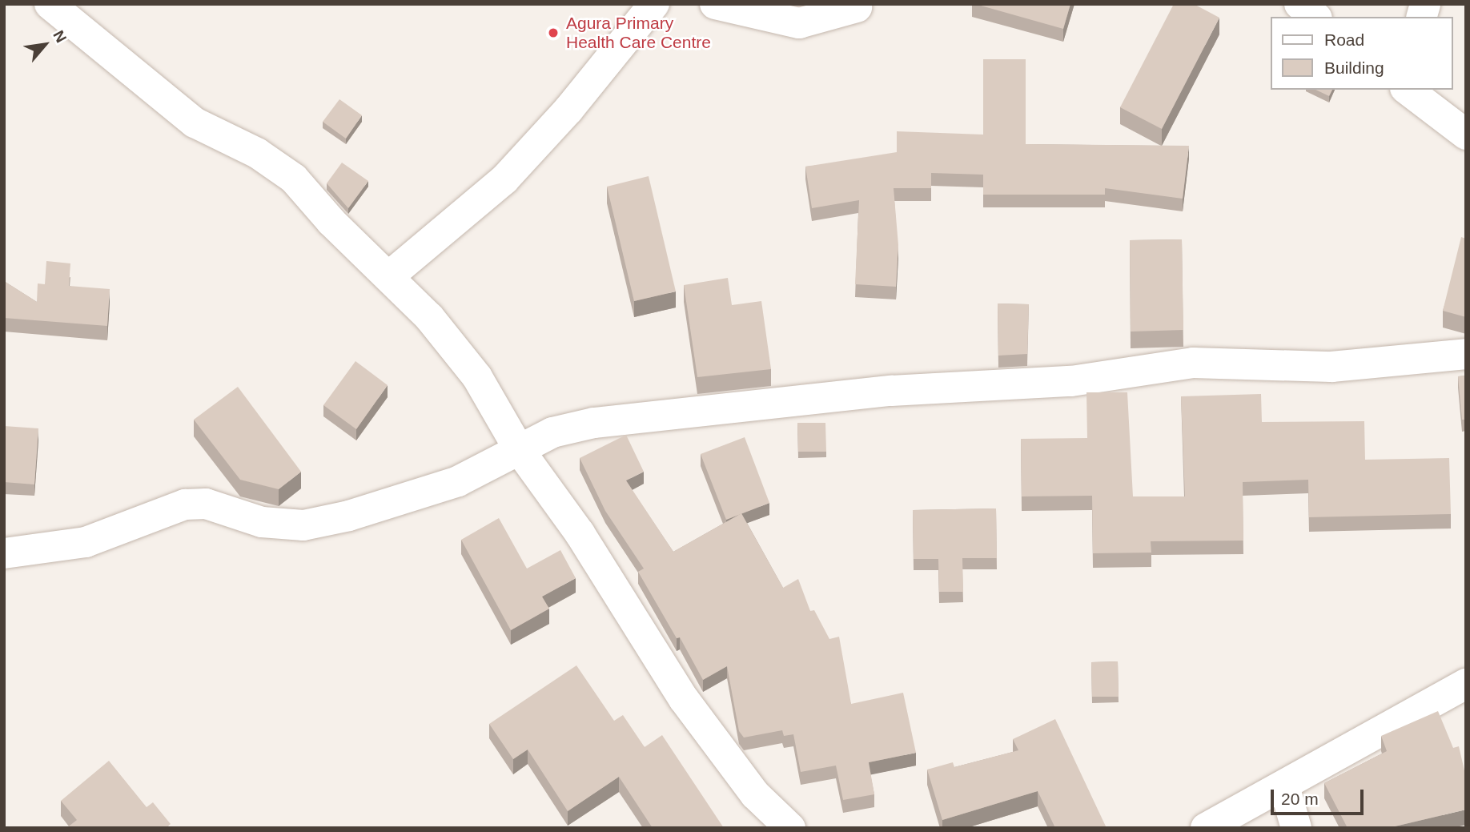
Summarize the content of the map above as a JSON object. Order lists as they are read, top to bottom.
{
  "places": ["Agura Primary Health Care Centre"],
  "legend": ["Road", "Building"],
  "scale_bar": "20 m",
  "north": "top right"
}
